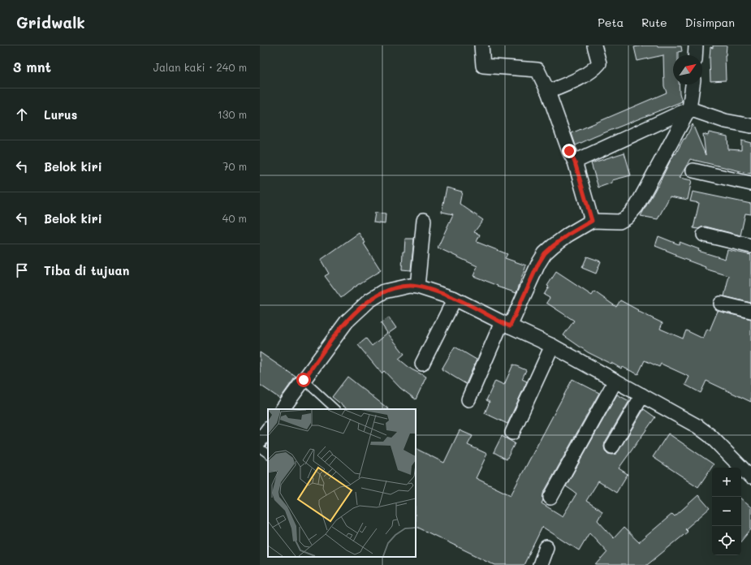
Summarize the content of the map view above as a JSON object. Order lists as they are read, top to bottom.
{
  "north": "top right",
  "page": {
    "header": "Gridwalk",
    "nav": ["Peta", "Rute", "Disimpan"],
    "heading": ["3 mnt", "Jalan kaki · 240 m"],
    "list": [
      ["Lurus", "130 m"],
      ["Belok kiri", "70 m"],
      ["Belok kiri", "40 m"],
      "Tiba di tujuan"
    ],
    "map_buttons": ["+", "−"]
  }
}
